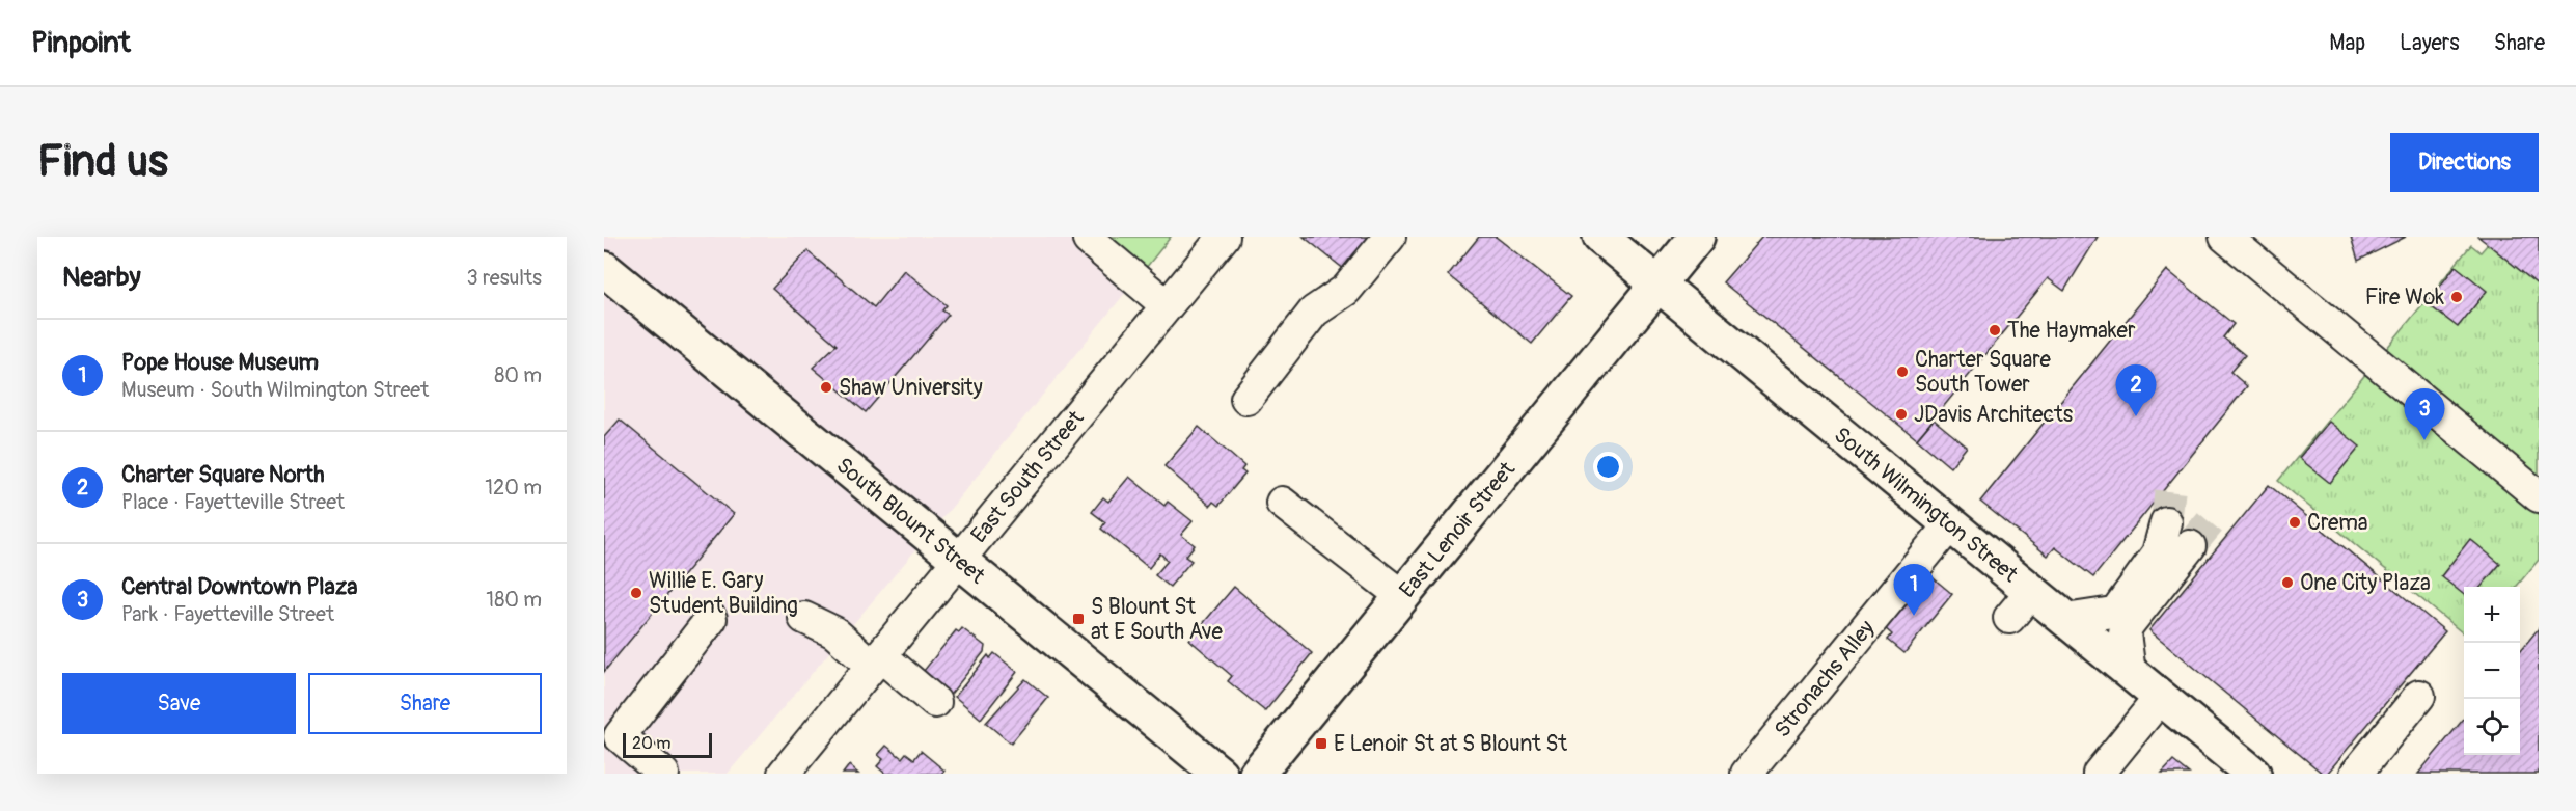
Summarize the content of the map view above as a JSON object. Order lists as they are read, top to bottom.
{
  "streets": {
    "main road": ["South Wilmington Street", "South Blount Street", "East Lenoir Street"],
    "street": ["East South Street", "Stronachs Alley"]
  },
  "crossings": [
    ["East South Street", "South Blount Street"],
    ["South Wilmington Street", "East Lenoir Street"],
    ["South Wilmington Street", "Stronachs Alley"]
  ],
  "places": {
    "other": [
      "Fire Wok",
      "The Haymaker",
      "Charter Square South Tower",
      "Shaw University",
      "JDavis Architects",
      "Crema",
      "One City Plaza",
      "Willie E. Gary Student Building"
    ],
    "transit": ["S Blount St at E South Ave", "E Lenoir St at S Blount St"]
  },
  "scale_bar": "20 m",
  "page": {
    "header": "Pinpoint",
    "nav": ["Map", "Layers", "Share"],
    "buttons": [
      "Directions",
      ["Save", "Share"]
    ],
    "title": "Find us",
    "heading": ["Nearby", "3 results"],
    "list": [
      {
        "mark": "1",
        "name": "Pope House Museum",
        "note": "Museum · South Wilmington Street",
        "value": "80 m"
      },
      {
        "mark": "2",
        "name": "Charter Square North",
        "note": "Place · Fayetteville Street",
        "value": "120 m"
      },
      {
        "mark": "3",
        "name": "Central Downtown Plaza",
        "note": "Park · Fayetteville Street",
        "value": "180 m"
      }
    ],
    "pins": ["2", "3", "1"],
    "map_buttons": ["+", "−"],
    "scale": "20 m"
  }
}
